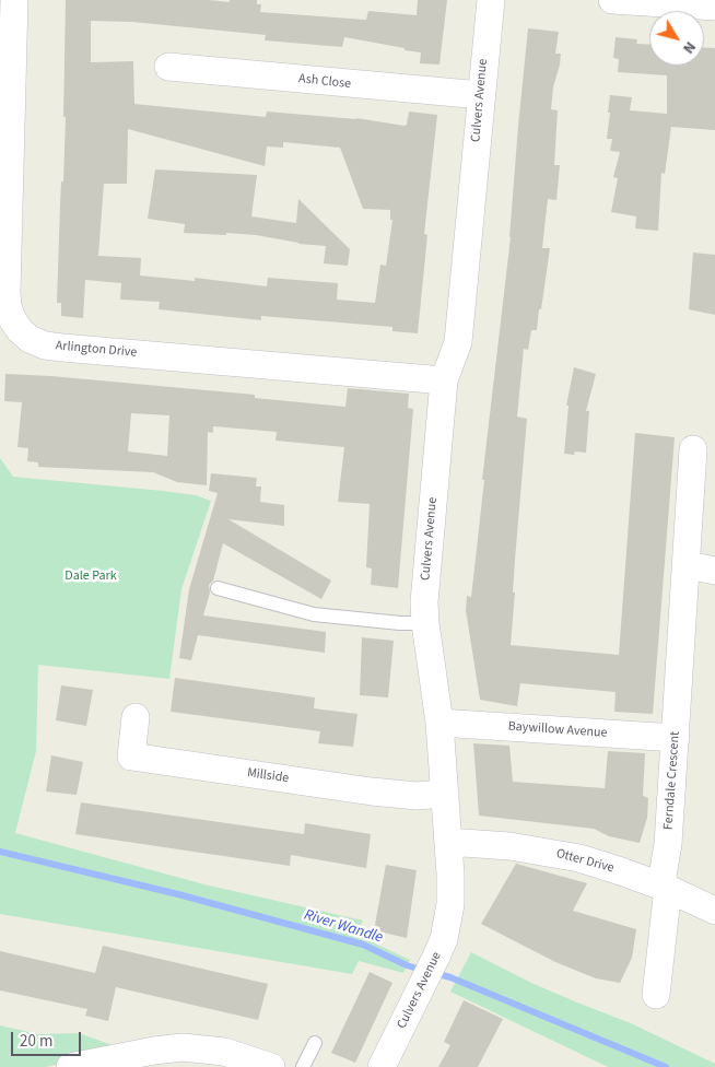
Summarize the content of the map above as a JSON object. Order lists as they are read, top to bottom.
{
  "streets": {
    "street": [
      "Ash Close",
      "Culvers Avenue",
      "Arlington Drive",
      "Baywillow Avenue",
      "Millside",
      "Ferndale Crescent",
      "Otter Drive"
    ]
  },
  "crossings": [
    ["Ash Close", "Culvers Avenue"],
    ["Culvers Avenue", "Arlington Drive"],
    ["Culvers Avenue", "Baywillow Avenue"],
    ["Culvers Avenue", "Millside"],
    ["Culvers Avenue", "Otter Drive"],
    ["Baywillow Avenue", "Ferndale Crescent"],
    ["Ferndale Crescent", "Otter Drive"]
  ],
  "water": ["River Wandle"],
  "parks": ["Dale Park"],
  "scale_bar": "20 m",
  "north": "bottom right"
}
